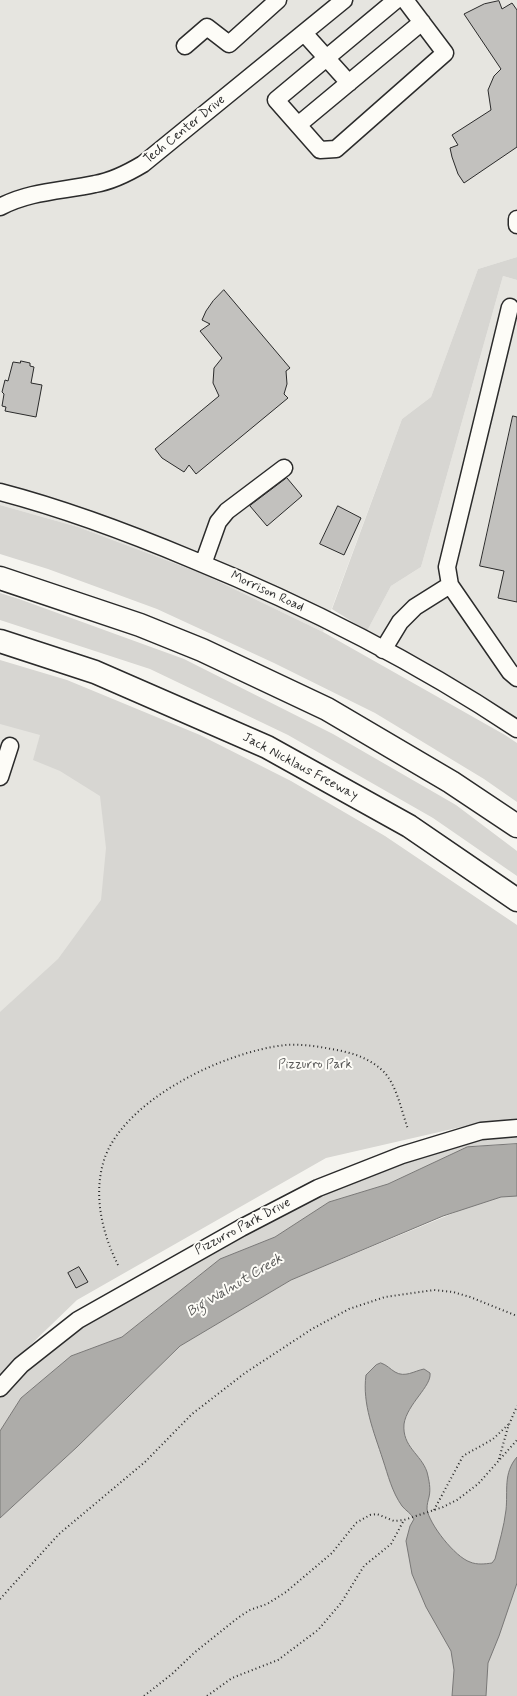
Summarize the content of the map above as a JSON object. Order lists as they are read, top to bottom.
{
  "streets": {
    "highway": ["Jack Nicklaus Freeway"],
    "street": ["Tech Center Drive", "Morrison Road", "Pizzurro Park Drive"]
  },
  "water": ["Big Walnut Creek"],
  "parks": ["Pizzurro Park"]
}
